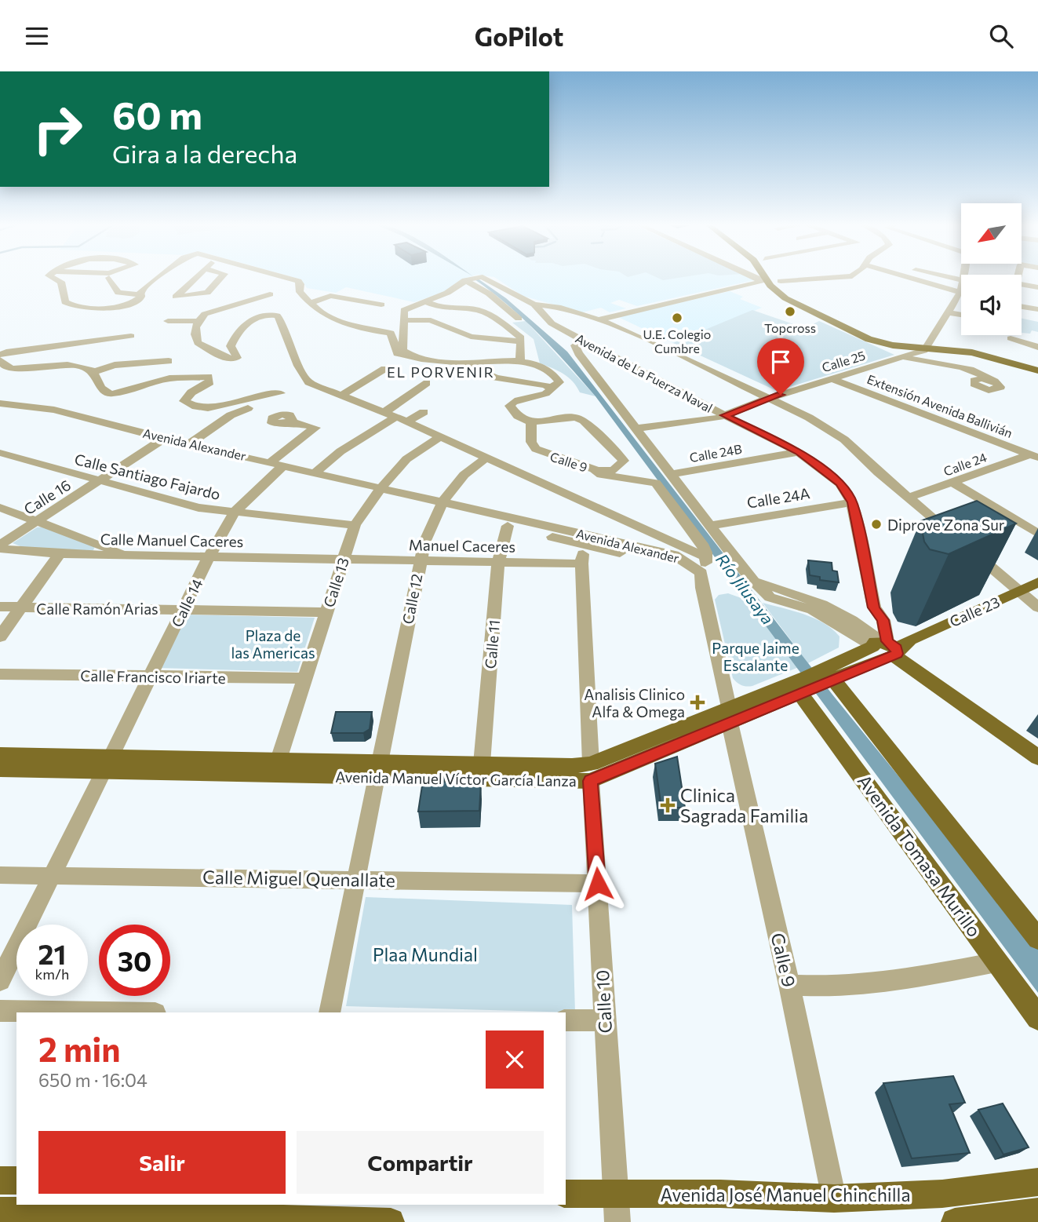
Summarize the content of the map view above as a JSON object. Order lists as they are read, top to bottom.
{
  "streets": {
    "main road": [
      "Calle 23",
      "Avenida Manuel Víctor García Lanza",
      "Avenida Tomasa Murillo",
      "Avenida José Manuel Chinchilla"
    ],
    "street": [
      "Calle 25",
      "Avenida de La Fuerza Naval",
      "Extensión Avenida Ballivián",
      "Avenida Alexander",
      "Calle 24B",
      "Calle 9",
      "Calle 24",
      "Calle Santiago Fajardo",
      "Calle 16",
      "Calle 24A",
      "Calle Manuel Caceres",
      "Manuel Caceres",
      "Calle 13",
      "Calle 12",
      "Calle 14",
      "Calle Ramón Arias",
      "Calle 11",
      "Calle Francisco Iriarte",
      "Calle Miguel Quenallate",
      "Calle 10"
    ]
  },
  "crossings": [
    ["Calle 25", "Avenida de La Fuerza Naval"],
    ["Calle 25", "Extensión Avenida Ballivián"],
    ["Avenida de La Fuerza Naval", "Calle 24B"],
    ["Avenida de La Fuerza Naval", "Calle 24A"],
    ["Avenida de La Fuerza Naval", "Calle 23"],
    ["Avenida de La Fuerza Naval", "Avenida Manuel Víctor García Lanza"],
    ["Extensión Avenida Ballivián", "Calle 24"],
    ["Avenida Alexander", "Calle 9"],
    ["Avenida Alexander", "Calle 16"],
    ["Avenida Alexander", "Calle 13"],
    ["Avenida Alexander", "Calle 12"],
    ["Avenida Alexander", "Calle 14"],
    ["Avenida Alexander", "Calle 11"],
    ["Avenida Alexander", "Calle 10"],
    ["Calle 9", "Avenida Manuel Víctor García Lanza"],
    ["Calle 9", "Avenida José Manuel Chinchilla"],
    ["Calle Santiago Fajardo", "Calle 16"],
    ["Calle Santiago Fajardo", "Calle 13"],
    ["Calle Santiago Fajardo", "Calle 14"],
    ["Calle Manuel Caceres", "Manuel Caceres"],
    ["Calle Manuel Caceres", "Calle 13"],
    ["Calle Manuel Caceres", "Calle 14"],
    ["Manuel Caceres", "Calle 13"],
    ["Manuel Caceres", "Calle 12"],
    ["Manuel Caceres", "Calle 11"],
    ["Manuel Caceres", "Calle 10"],
    ["Calle 13", "Calle Ramón Arias"],
    ["Calle 13", "Calle Francisco Iriarte"],
    ["Calle 13", "Avenida Manuel Víctor García Lanza"],
    ["Calle 12", "Avenida Manuel Víctor García Lanza"],
    ["Calle 12", "Calle Miguel Quenallate"],
    ["Calle 14", "Calle Ramón Arias"],
    ["Calle 14", "Calle Francisco Iriarte"],
    ["Calle 14", "Avenida Manuel Víctor García Lanza"],
    ["Calle 14", "Calle Miguel Quenallate"],
    ["Calle 23", "Avenida Manuel Víctor García Lanza"],
    ["Calle 11", "Avenida Manuel Víctor García Lanza"],
    ["Avenida Manuel Víctor García Lanza", "Avenida Tomasa Murillo"],
    ["Avenida Manuel Víctor García Lanza", "Calle 10"],
    ["Calle Miguel Quenallate", "Calle 10"],
    ["Calle 10", "Avenida José Manuel Chinchilla"]
  ],
  "districts": ["EL PORVENIR"],
  "water": ["Río Jilusaya"],
  "parks": ["Plaza de las Americas", "Parque Jaime Escalante", "Plaa Mundial"],
  "places": {
    "other": ["Topcross", "U.E. Colegio Cumbre", "Diprove Zona Sur"],
    "health": ["Analisis Clinico Alfa & Omega", "Clinica Sagrada Familia"]
  },
  "north": "bottom left",
  "page": {
    "header": "GoPilot",
    "turn": ["60 m", "Gira a la derecha"],
    "speed": "21 km/h",
    "limit": "30",
    "heading": ["2 min", "650 m · 16:04"],
    "buttons": ["Salir", "Compartir"]
  }
}
